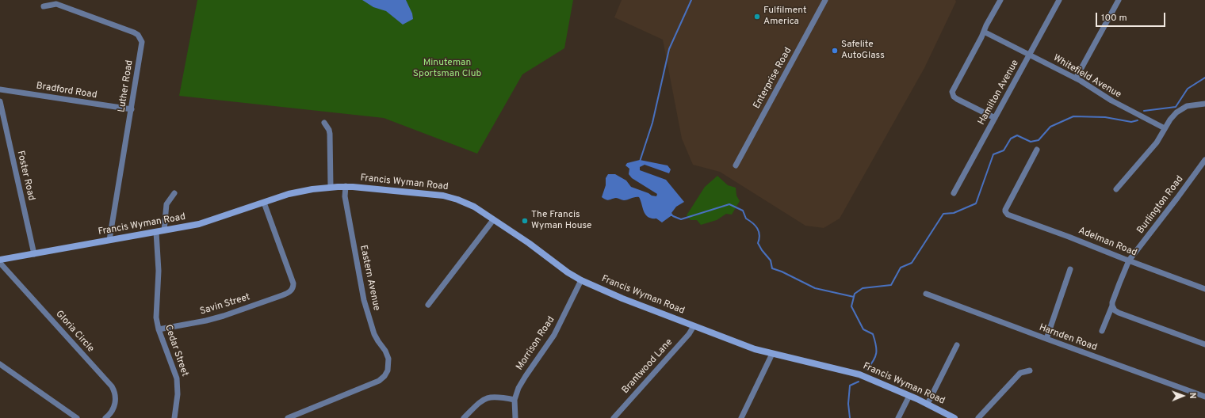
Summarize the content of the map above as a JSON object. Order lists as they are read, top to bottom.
{
  "streets": {
    "main road": ["Francis Wyman Road"],
    "street": [
      "Whitefield Avenue",
      "Enterprise Road",
      "Luther Road",
      "Bradford Road",
      "Hamilton Avenue",
      "Foster Road",
      "Burlington Road",
      "Adelman Road",
      "Eastern Avenue",
      "Savin Street",
      "Gloria Circle",
      "Harnden Road",
      "Morrison Road",
      "Cedar Street",
      "Brantwood Lane"
    ]
  },
  "crossings": [
    ["Whitefield Avenue", "Hamilton Avenue"],
    ["Luther Road", "Bradford Road"],
    ["Luther Road", "Francis Wyman Road"],
    ["Foster Road", "Francis Wyman Road"],
    ["Francis Wyman Road", "Eastern Avenue"],
    ["Francis Wyman Road", "Savin Street"],
    ["Francis Wyman Road", "Morrison Road"],
    ["Francis Wyman Road", "Cedar Street"],
    ["Francis Wyman Road", "Brantwood Lane"],
    ["Burlington Road", "Adelman Road"],
    ["Savin Street", "Cedar Street"]
  ],
  "parks": ["Minuteman Sportsman Club"],
  "places": ["Fulfilment America", "Safelite AutoGlass", "The Francis Wyman House"],
  "scale_bar": "100 m",
  "north": "right"
}
